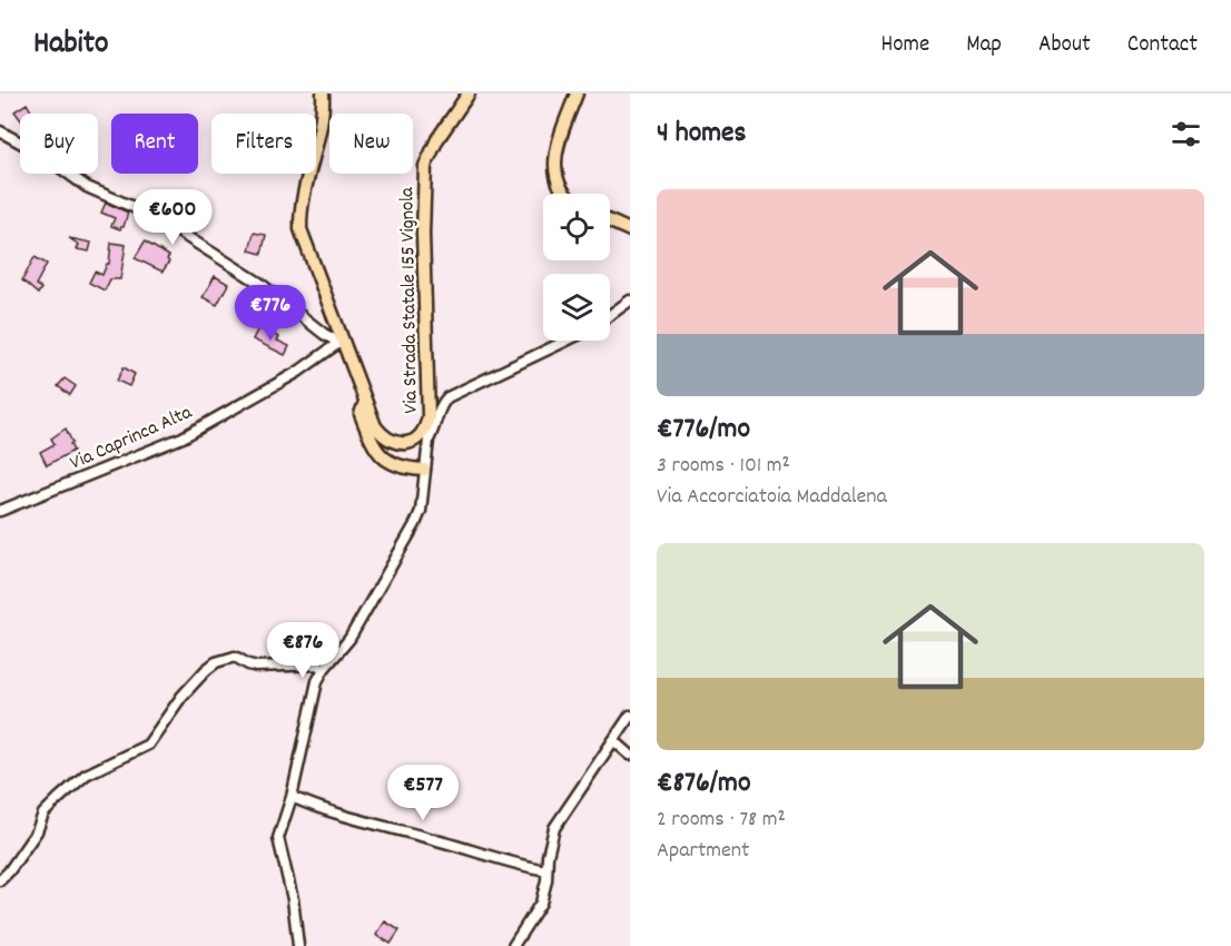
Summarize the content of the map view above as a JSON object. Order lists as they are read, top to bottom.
{
  "streets": {
    "main road": ["Via Strada Statale 155 Vignola"],
    "street": ["Via Caprinca Alta"]
  },
  "crossings": [
    ["Via Strada Statale 155 Vignola", "Via Caprinca Alta"]
  ],
  "page": {
    "header": "Habito",
    "nav": [
      "Home",
      "Map",
      "About",
      "Contact"
    ],
    "heading": "4 homes",
    "chip": [
      "Buy",
      "Rent",
      "Filters",
      "New"
    ],
    "list": [
      {
        "name": "€776/mo",
        "note": "3 rooms · 101 m² · Via Accorciatoia Maddalena"
      },
      {
        "name": "€876/mo",
        "note": "2 rooms · 78 m² · Apartment"
      }
    ],
    "price": [
      "€600",
      "€776",
      "€876",
      "€577"
    ]
  }
}
